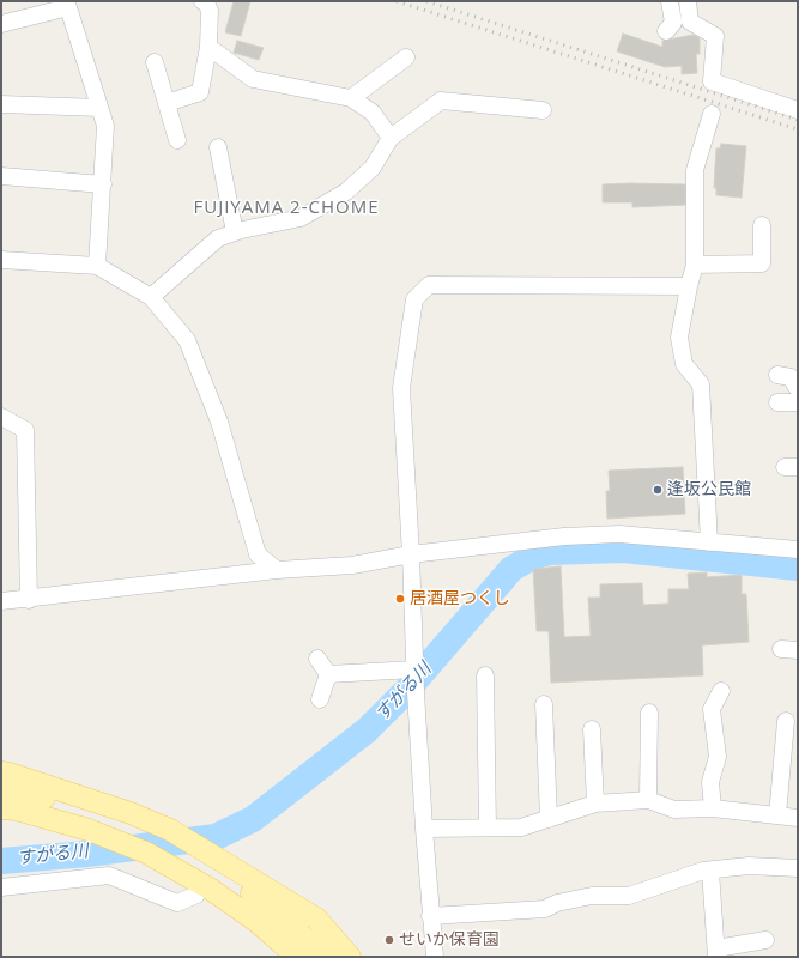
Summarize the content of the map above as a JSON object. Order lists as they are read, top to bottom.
{
  "districts": ["FUJIYAMA 2-CHOME"],
  "water": ["すがる川"],
  "places": ["逢坂公民館", "居酒屋つくし", "せいか保育園"]
}
